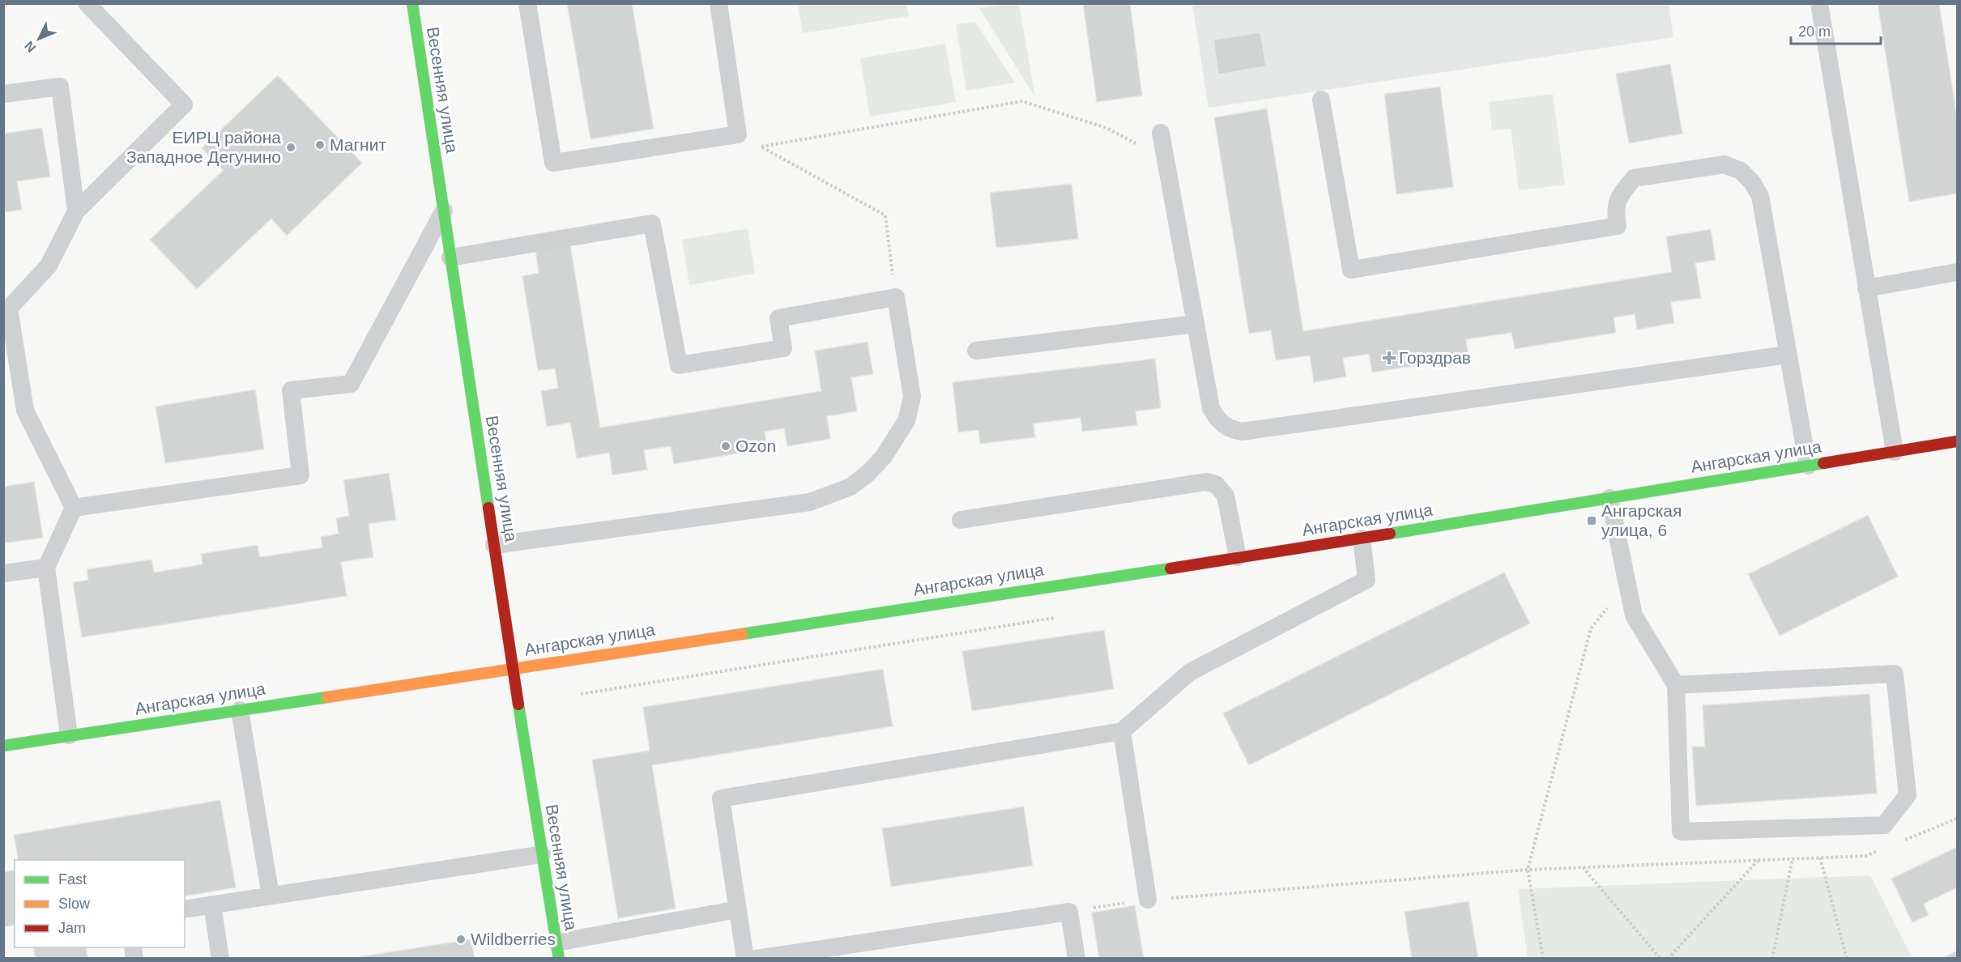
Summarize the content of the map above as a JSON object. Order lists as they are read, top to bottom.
{
  "streets": {
    "street": ["Весенняя улица", "Ангарская улица"]
  },
  "crossings": [
    ["Весенняя улица", "Ангарская улица"]
  ],
  "places": {
    "other": [
      "Магнит",
      "ЕИРЦ района Западное Дегунино",
      "Ozon",
      "Wildberries"
    ],
    "health": ["Горздрав"],
    "transit": ["Ангарская улица, 6"]
  },
  "legend": ["Fast", "Slow", "Jam"],
  "scale_bar": "20 m",
  "north": "bottom left"
}
